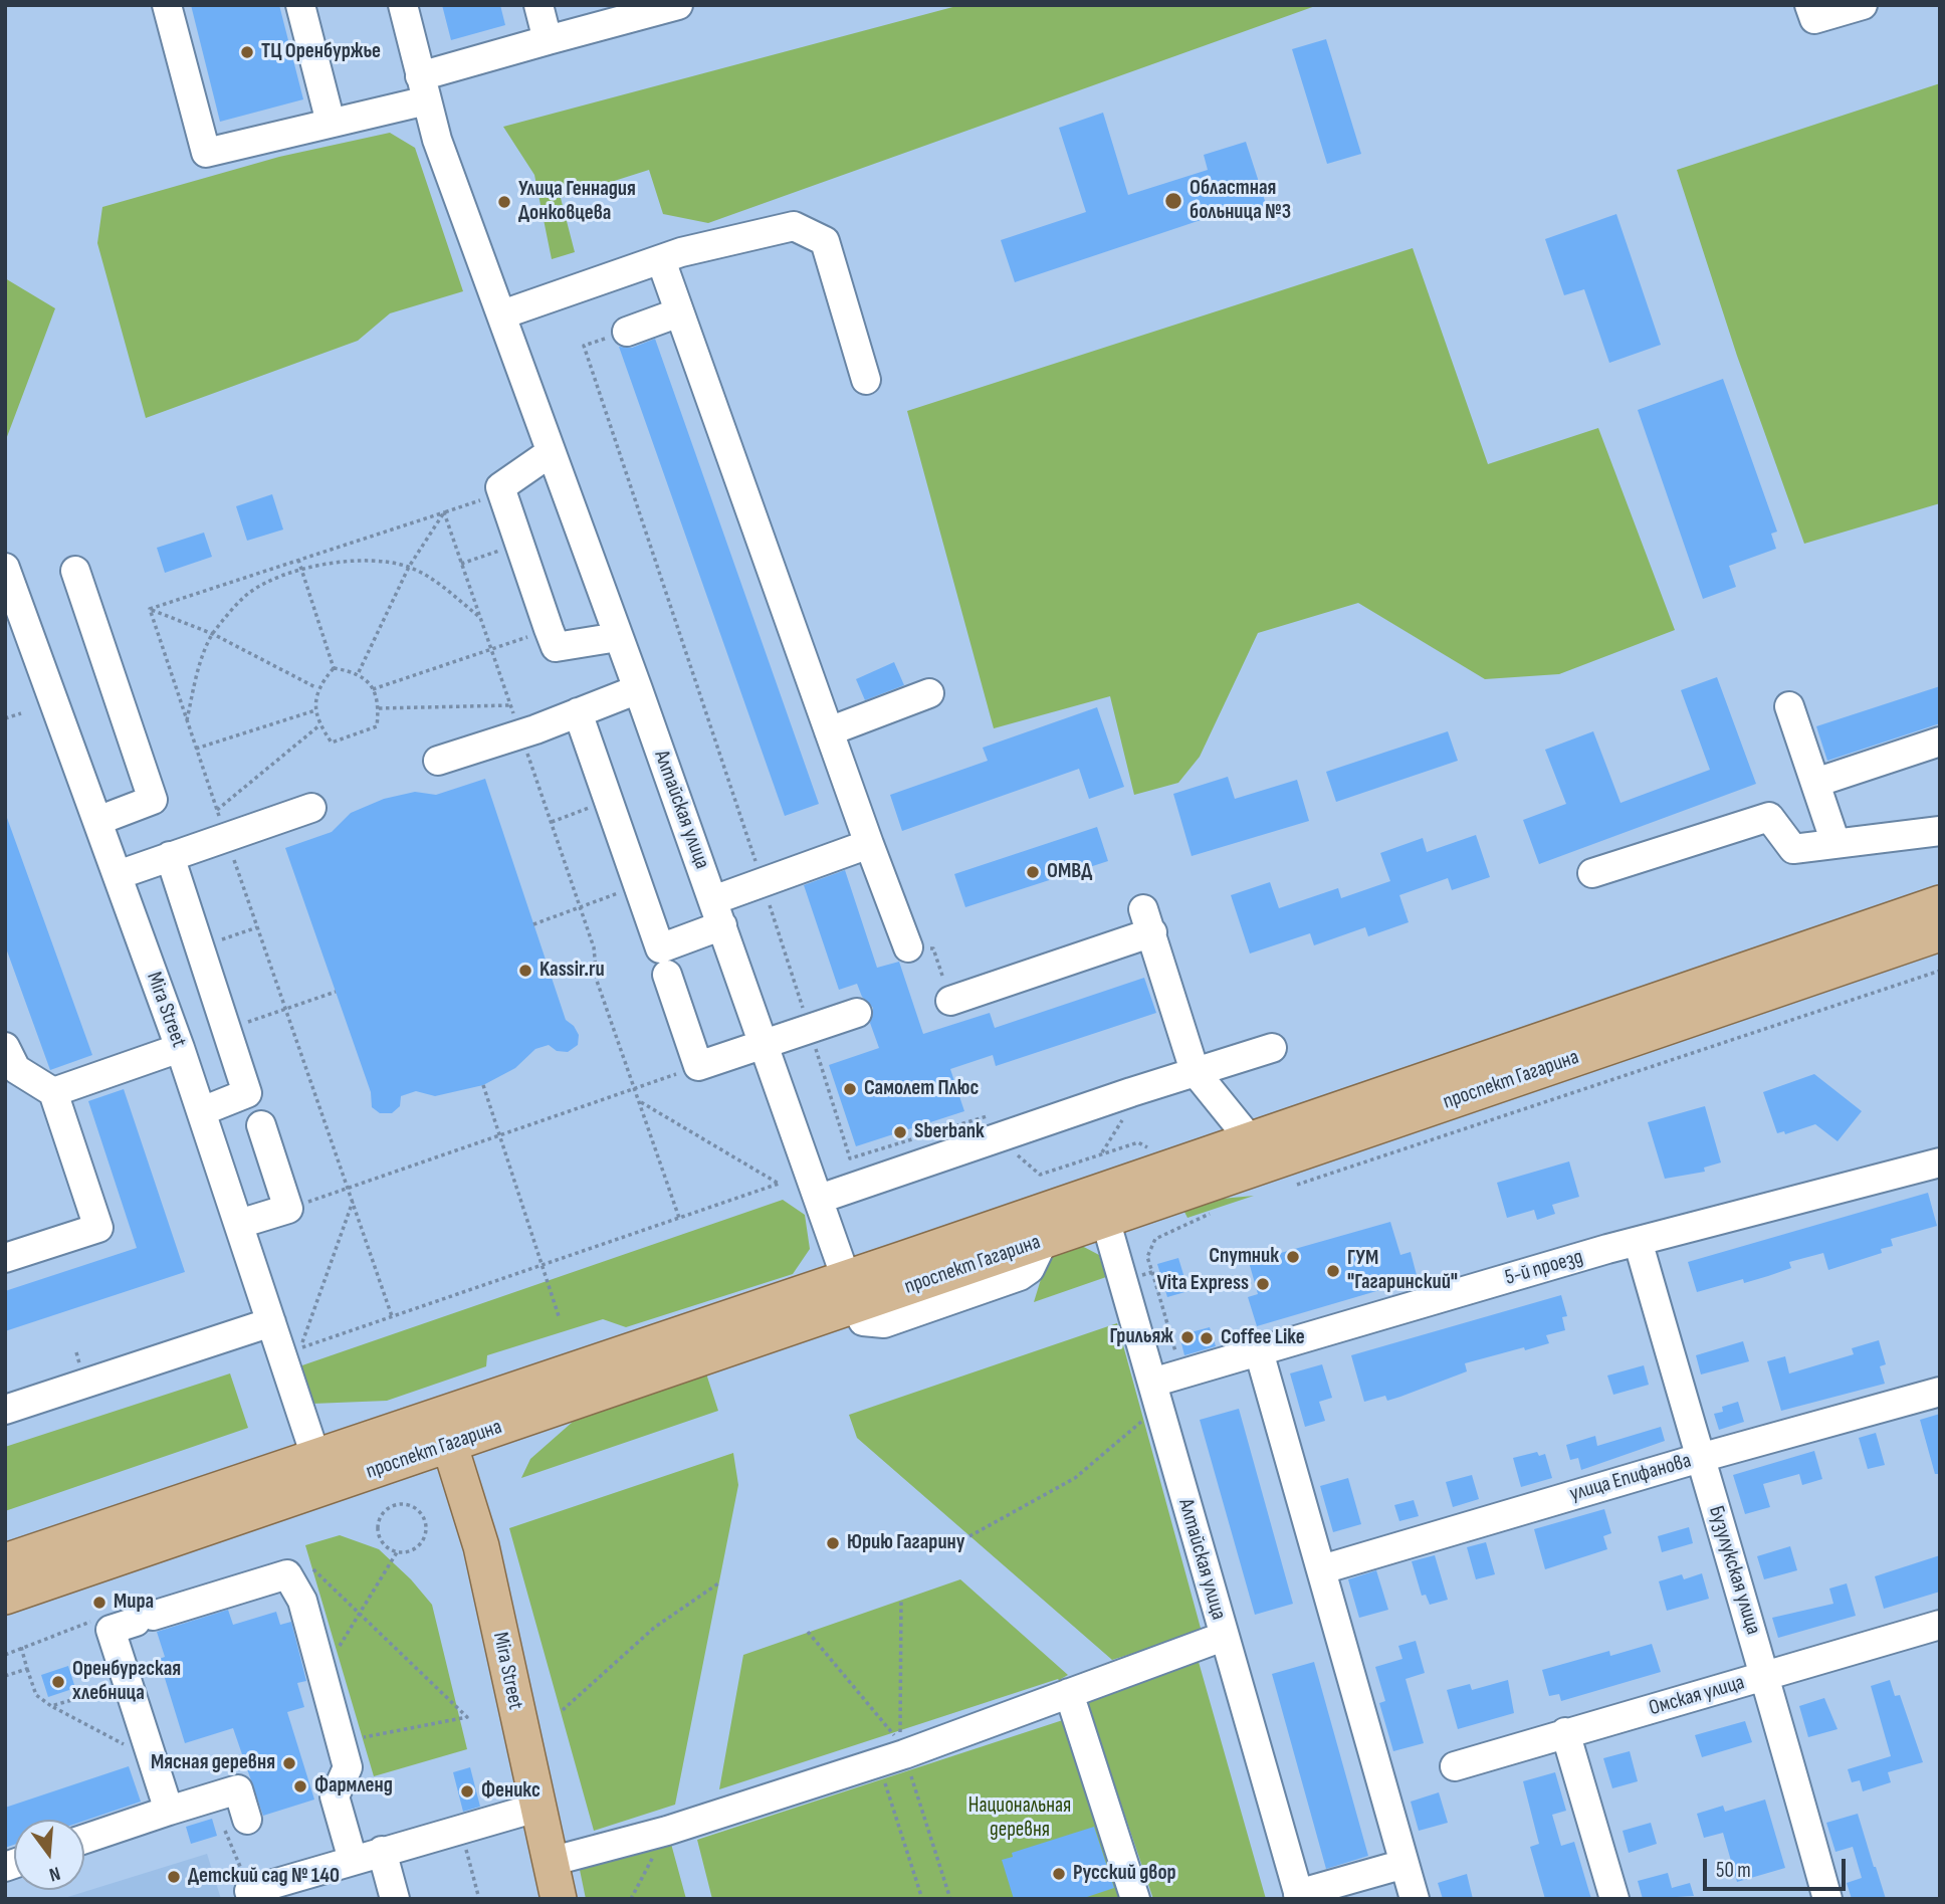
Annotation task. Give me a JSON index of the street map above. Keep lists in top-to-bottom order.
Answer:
{
  "streets": {
    "main road": ["Mira Street", "проспект Гагарина"],
    "street": [
      "Алтайская улица",
      "5-й проезд",
      "улица Епифанова",
      "Бузулукская улица",
      "Омская улица"
    ]
  },
  "crossings": [
    ["Алтайская улица", "проспект Гагарина"],
    ["Алтайская улица", "5-й проезд"],
    ["Mira Street", "проспект Гагарина"],
    ["5-й проезд", "Бузулукская улица"],
    ["улица Епифанова", "Бузулукская улица"],
    ["Бузулукская улица", "Омская улица"]
  ],
  "parks": ["Национальная деревня"],
  "places": [
    "ТЦ Оренбуржье",
    "Областная больница №3",
    "Улица Геннадия Донковцева",
    "ОМВД",
    "Kassir.ru",
    "Самолет Плюс",
    "Sberbank",
    "Спутник",
    "ГУМ \"Гагаринский\"",
    "Vita Express",
    "Грильяж",
    "Coffee Like",
    "Юрию Гагарину",
    "Мира",
    "Оренбургская хлебница",
    "Мясная деревня",
    "Фармленд",
    "Феникс",
    "Русский двор",
    "Детский сад № 140"
  ],
  "scale_bar": "50 m",
  "north": "bottom"
}
